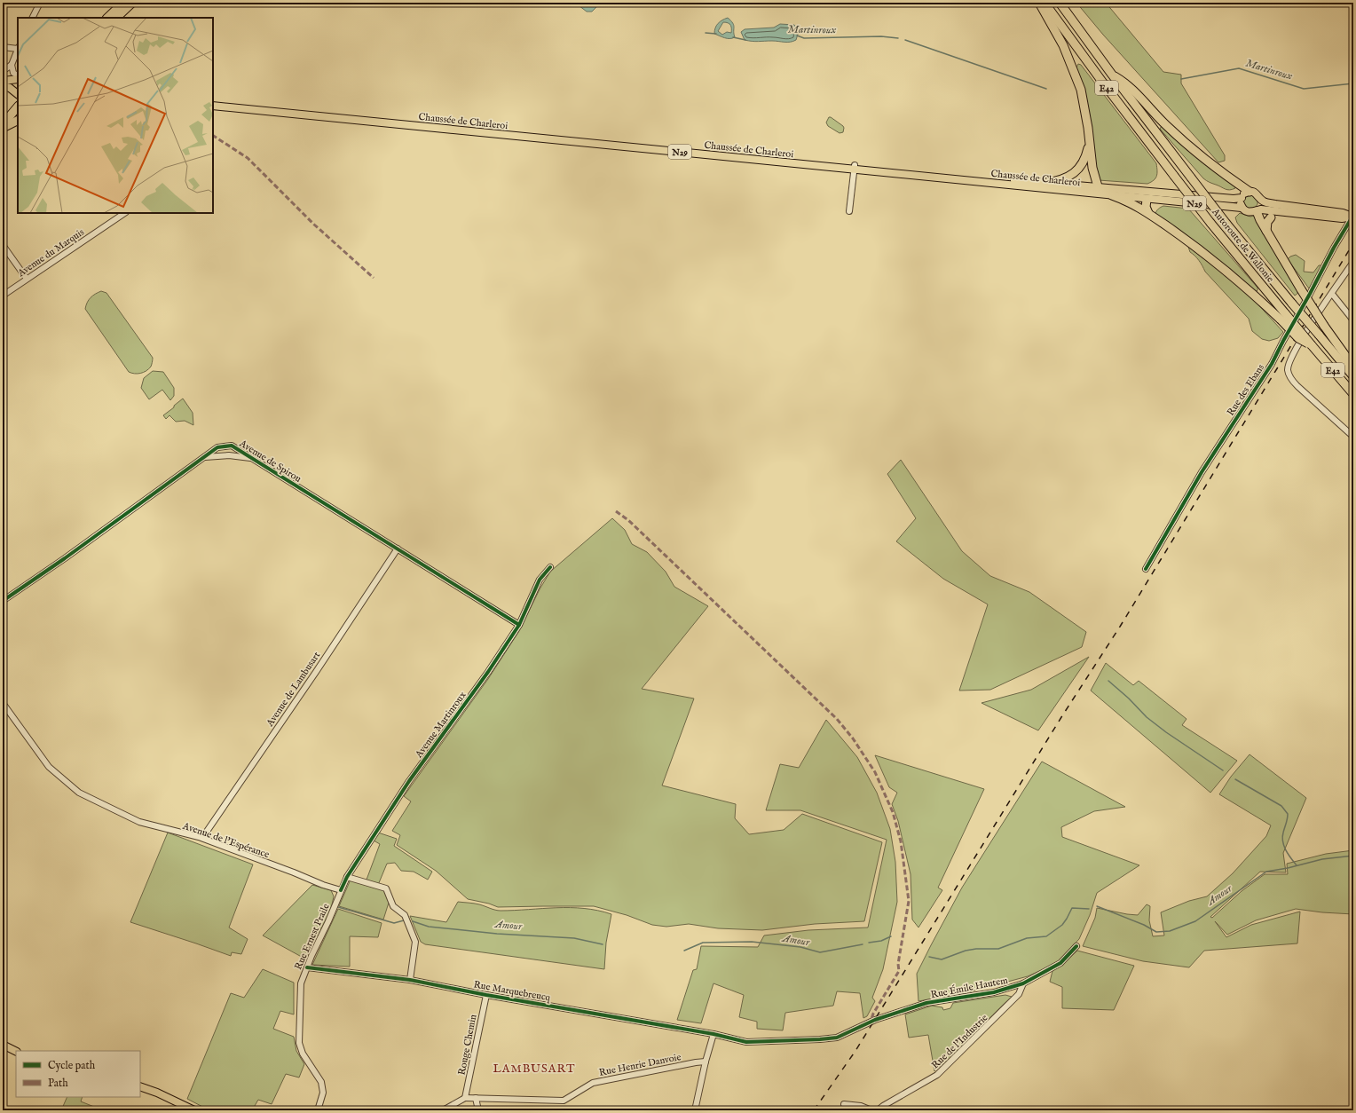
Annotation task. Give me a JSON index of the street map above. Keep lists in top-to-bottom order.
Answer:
{
  "streets": {
    "highway": ["E42", "Autoroute de Wallonie"],
    "main road": ["Chaussée de Charleroi", "N29"],
    "street": [
      "Avenue du Marquis",
      "Rue des Ebans",
      "Avenue de Spirou",
      "Avenue de Lambusart",
      "Avenue Martinroux",
      "Avenue de l'Espérance",
      "Rue Ernest Praile",
      "Rue Émile Hautem",
      "Rue Marquebreucq",
      "Rue de l'Industrie",
      "Rouge Chemin",
      "Rue Henrie Danvoie"
    ]
  },
  "crossings": [
    ["E42", "Autoroute de Wallonie"],
    ["Chaussée de Charleroi", "N29"],
    ["N29", "Rue des Ebans"],
    ["Avenue de Spirou", "Avenue de Lambusart"],
    ["Avenue de Spirou", "Avenue Martinroux"],
    ["Avenue de Lambusart", "Avenue de l'Espérance"],
    ["Avenue Martinroux", "Avenue de l'Espérance"],
    ["Avenue Martinroux", "Rue Ernest Praile"],
    ["Avenue de l'Espérance", "Rue Ernest Praile"],
    ["Rue Ernest Praile", "Rue Marquebreucq"],
    ["Rue Émile Hautem", "Rue Marquebreucq"],
    ["Rue Émile Hautem", "Rue de l'Industrie"],
    ["Rue Marquebreucq", "Rouge Chemin"],
    ["Rouge Chemin", "Rue Henrie Danvoie"]
  ],
  "districts": ["LAMBUSART"],
  "water": ["Martinroux", "Amour"],
  "legend": ["Cycle path", "Path"]
}
